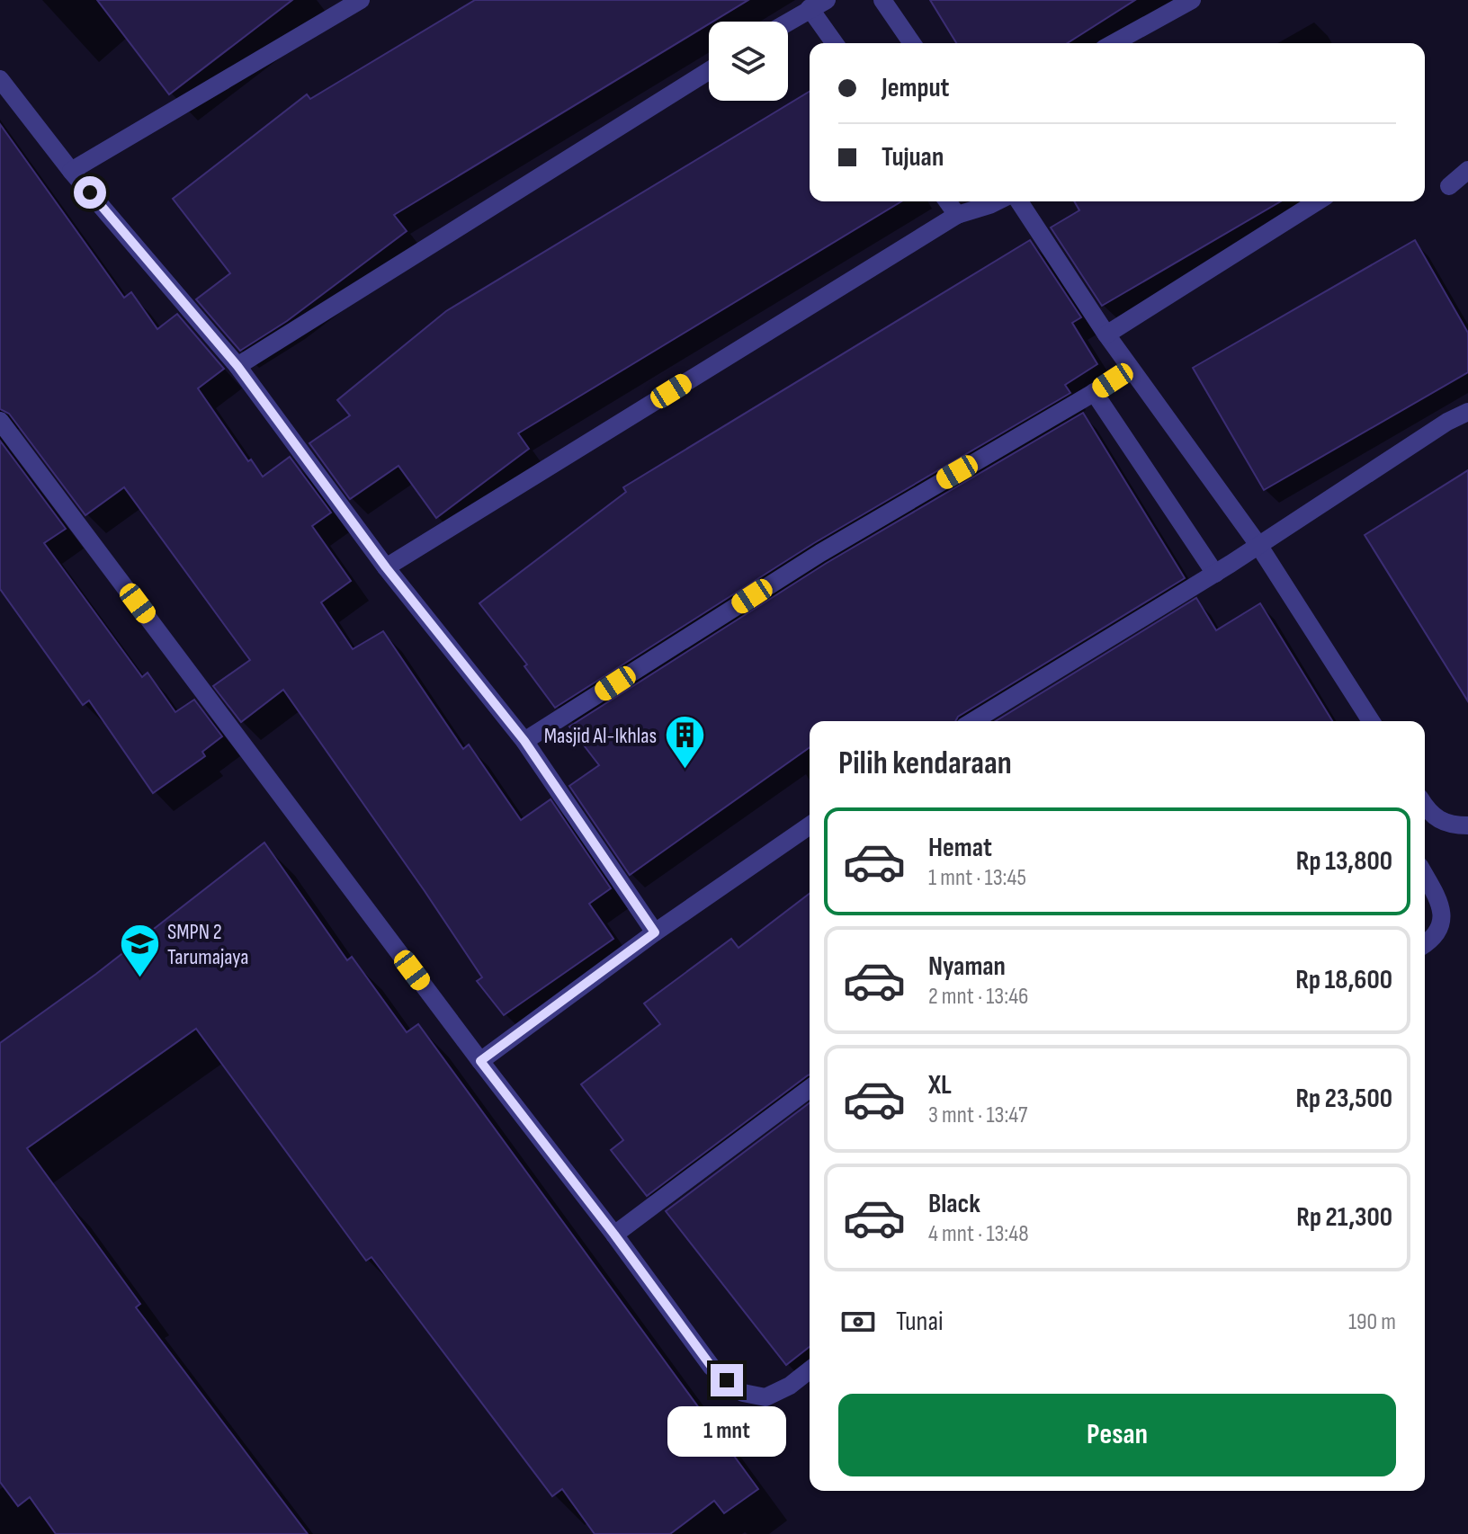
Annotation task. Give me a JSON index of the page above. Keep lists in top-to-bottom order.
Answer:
{
  "places": {
    "building": ["Masjid Al-Ikhlas"],
    "school or university": ["SMPN 2 Tarumajaya"]
  },
  "page": {
    "banner": ["Jemput", "Tujuan"],
    "heading": "Pilih kendaraan",
    "list": [
      {
        "name": "Hemat",
        "note": "1 mnt · 13:45",
        "value": "Rp 13,800"
      },
      {
        "name": "Nyaman",
        "note": "2 mnt · 13:46",
        "value": "Rp 18,600"
      },
      {
        "name": "XL",
        "note": "3 mnt · 13:47",
        "value": "Rp 23,500"
      },
      {
        "name": "Black",
        "note": "4 mnt · 13:48",
        "value": "Rp 21,300"
      }
    ],
    "pay": ["Tunai", "190 m"],
    "buttons": "Pesan",
    "bubble": "1 mnt"
  }
}
